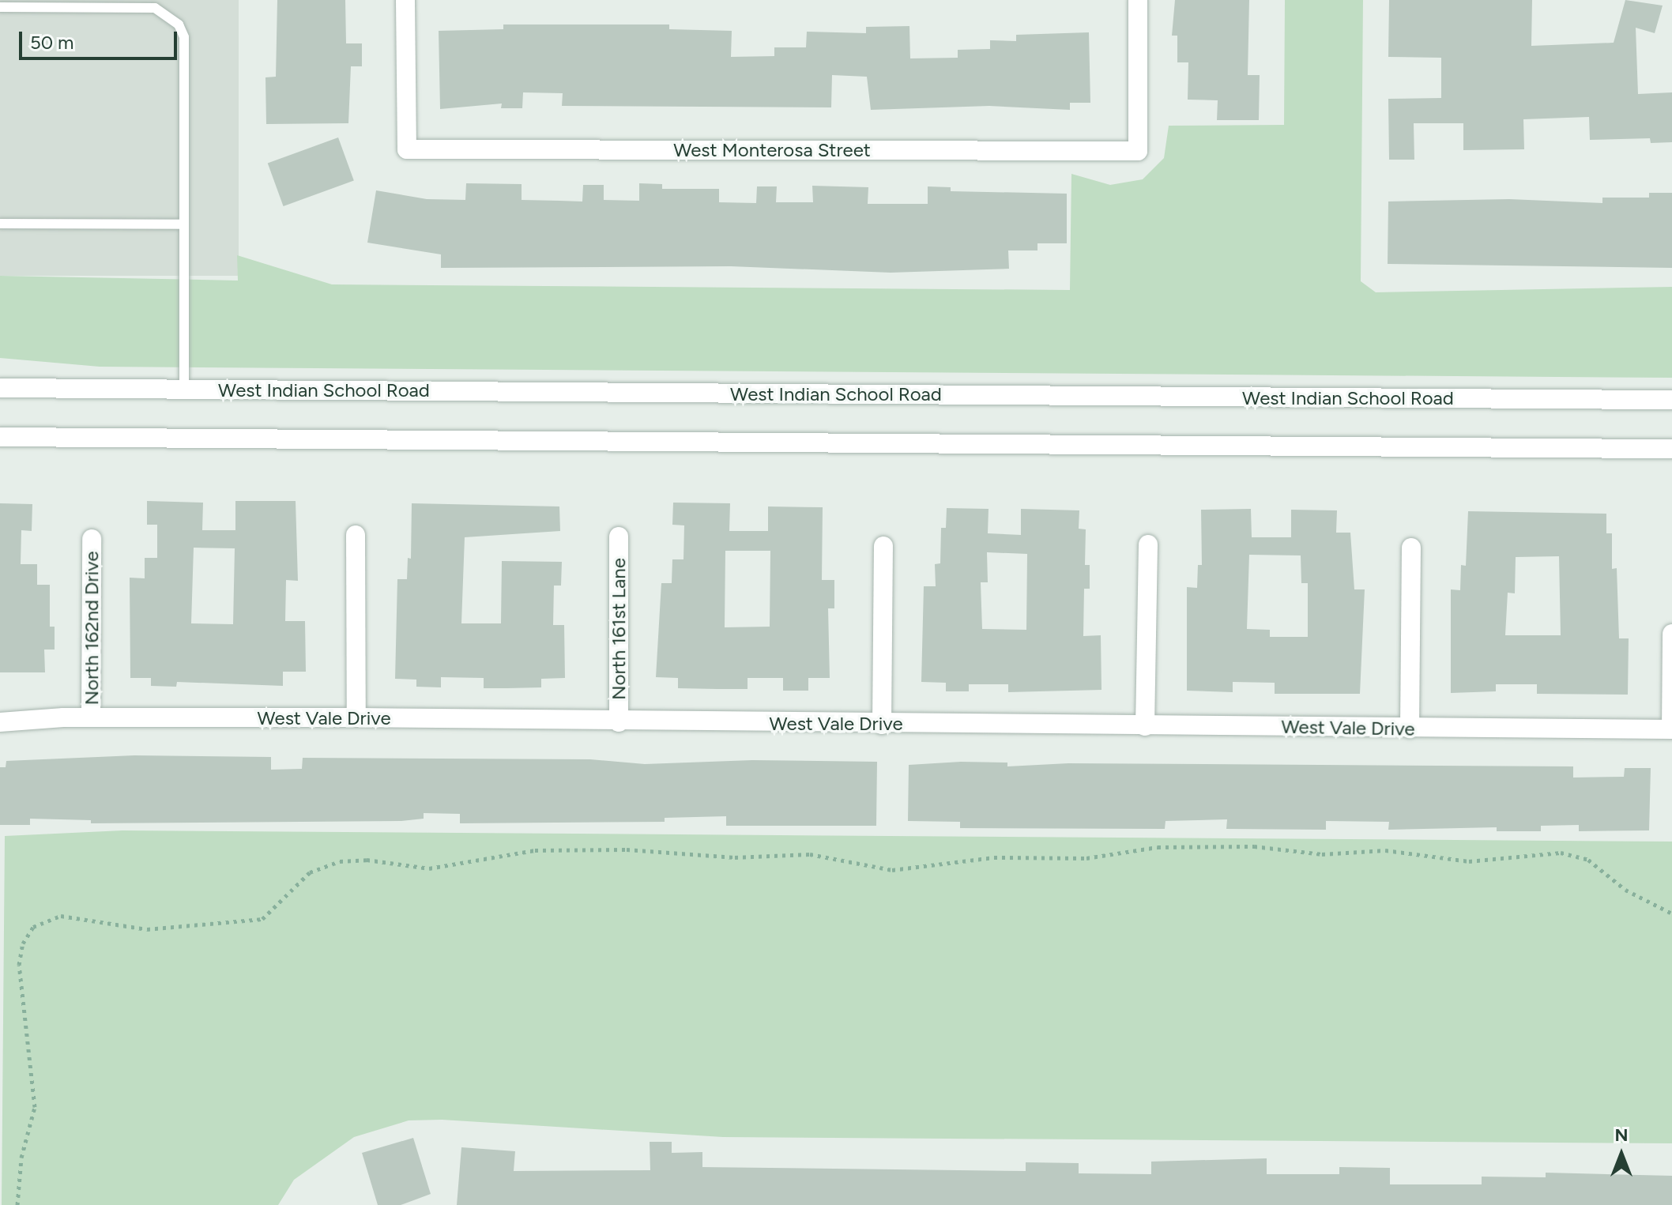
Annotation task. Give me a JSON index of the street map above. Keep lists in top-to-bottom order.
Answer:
{
  "streets": {
    "street": [
      "West Monterosa Street",
      "West Indian School Road",
      "North 162nd Drive",
      "North 161st Lane",
      "West Vale Drive"
    ]
  },
  "crossings": [
    ["North 162nd Drive", "West Vale Drive"],
    ["North 161st Lane", "West Vale Drive"]
  ],
  "scale_bar": "50 m",
  "north": "top"
}
